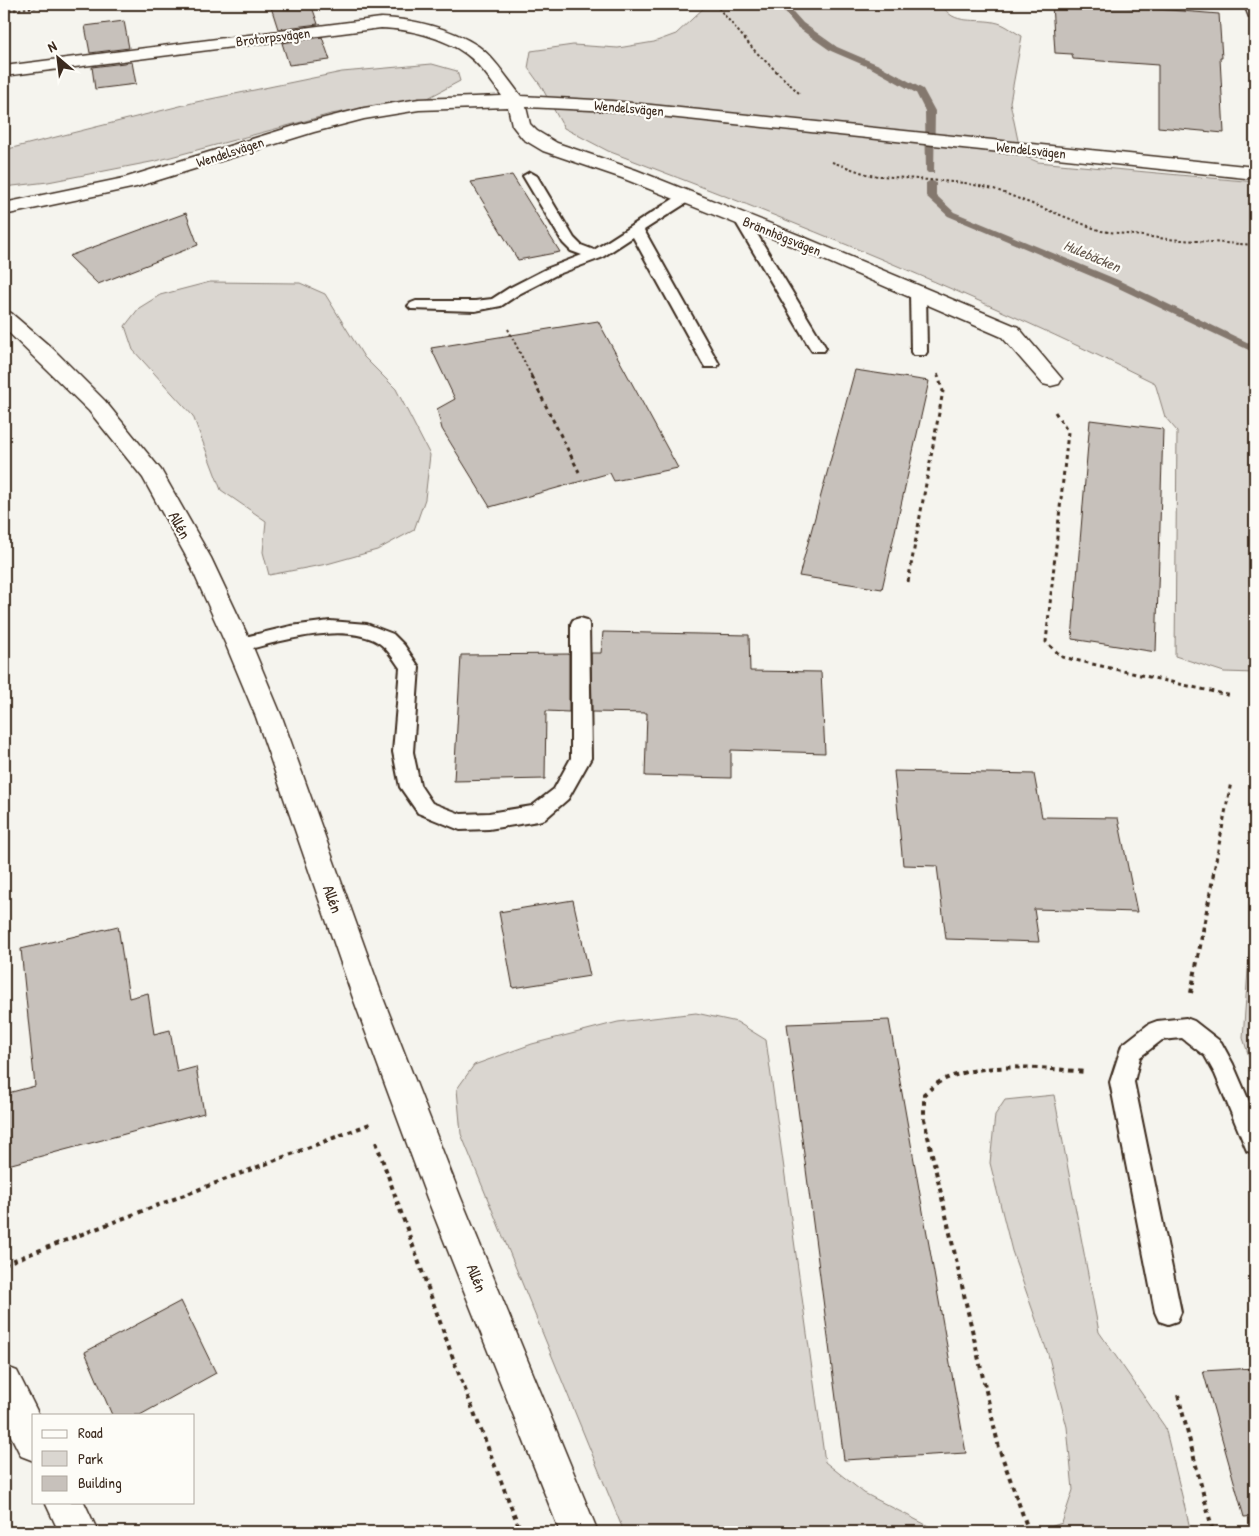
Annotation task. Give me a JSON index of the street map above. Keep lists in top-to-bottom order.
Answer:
{
  "streets": {
    "street": [
      "Brotorpsvägen",
      "Wendelsvägen",
      "Brännhögsvägen",
      "Allén"
    ]
  },
  "crossings": [
    ["Brotorpsvägen", "Wendelsvägen"],
    ["Brotorpsvägen", "Brännhögsvägen"],
    ["Wendelsvägen", "Brännhögsvägen"]
  ],
  "water": ["Hulebäcken"],
  "legend": ["Road", "Park", "Building"],
  "north": "top left"
}
